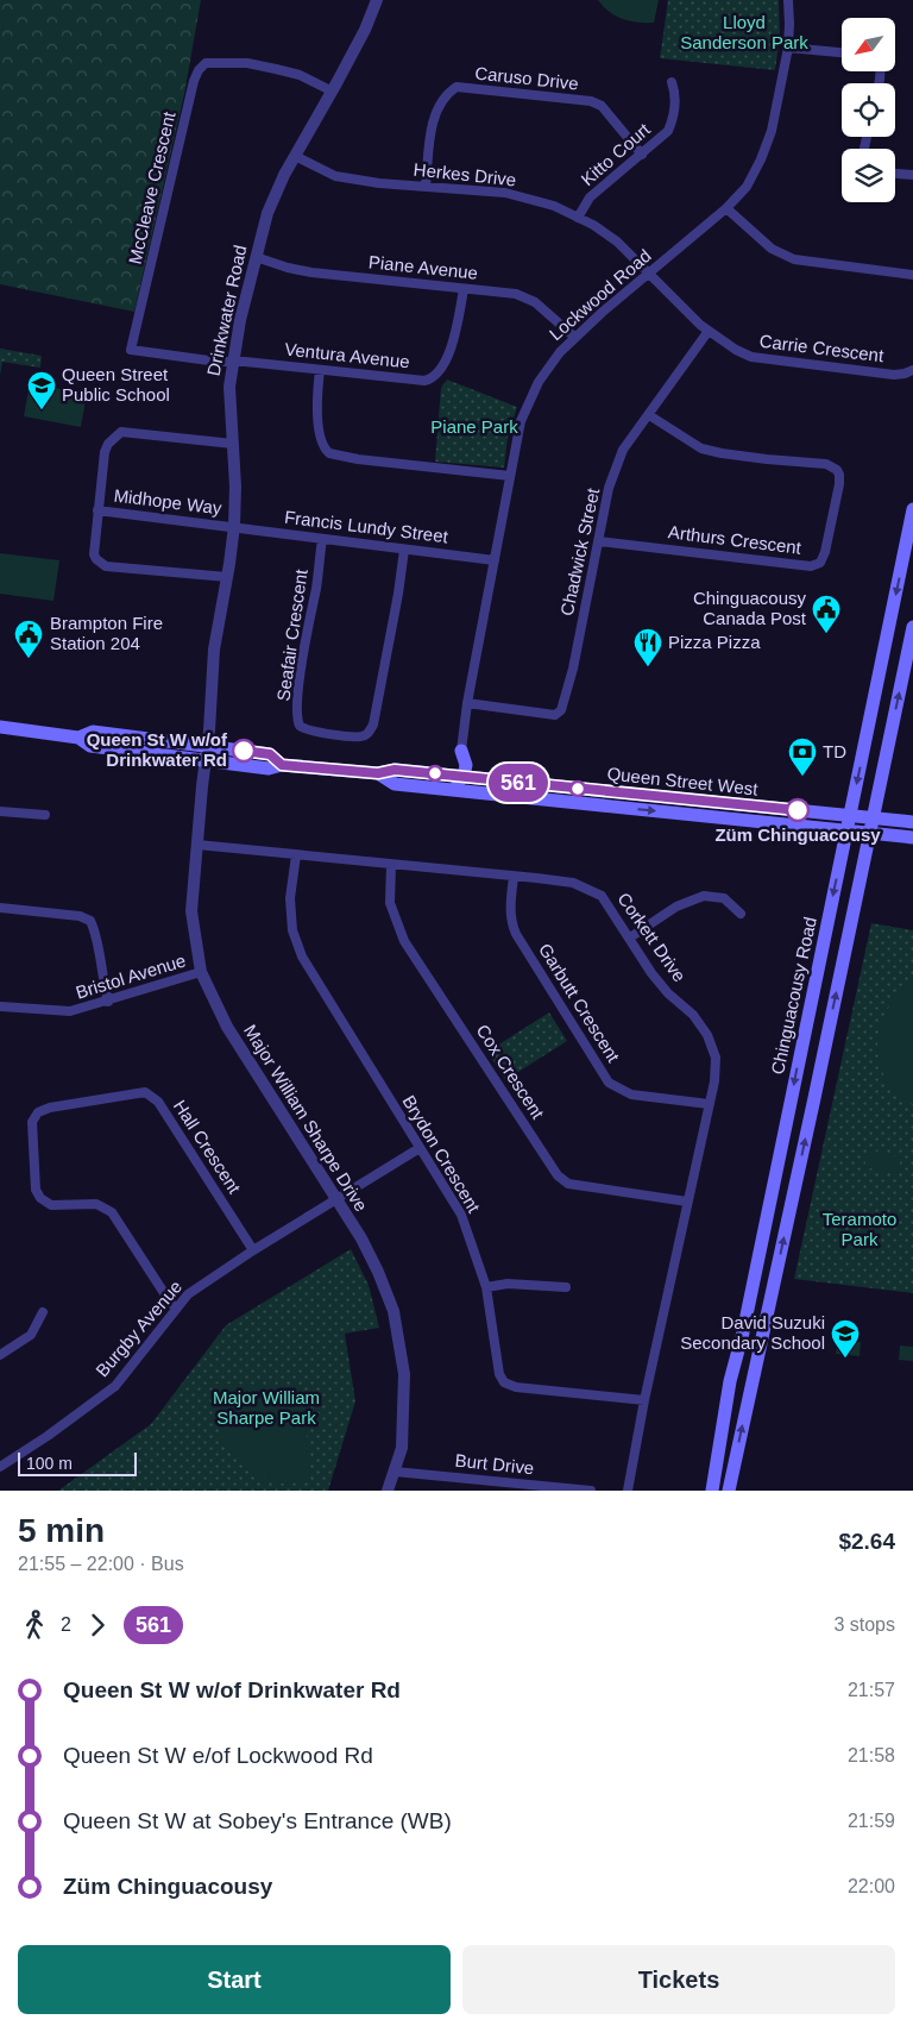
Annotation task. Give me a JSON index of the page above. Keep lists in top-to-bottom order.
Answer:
{
  "streets": {
    "main road": ["Queen Street West", "Chinguacousy Road"],
    "street": [
      "Caruso Drive",
      "Kitto Court",
      "Herkes Drive",
      "McCleave Crescent",
      "Piane Avenue",
      "Lockwood Road",
      "Drinkwater Road",
      "Carrie Crescent",
      "Ventura Avenue",
      "Midhope Way",
      "Francis Lundy Street",
      "Arthurs Crescent",
      "Chadwick Street",
      "Seafair Crescent",
      "Corkett Drive",
      "Bristol Avenue",
      "Garbutt Crescent",
      "Cox Crescent",
      "Major William Sharpe Drive",
      "Hall Crescent",
      "Brydon Crescent",
      "Burgby Avenue",
      "Burt Drive"
    ]
  },
  "crossings": [
    ["Caruso Drive", "Kitto Court"],
    ["Caruso Drive", "Herkes Drive"],
    ["Kitto Court", "Herkes Drive"],
    ["Herkes Drive", "Lockwood Road"],
    ["Herkes Drive", "Drinkwater Road"],
    ["Herkes Drive", "Carrie Crescent"],
    ["McCleave Crescent", "Drinkwater Road"],
    ["McCleave Crescent", "Ventura Avenue"],
    ["Piane Avenue", "Lockwood Road"],
    ["Piane Avenue", "Drinkwater Road"],
    ["Piane Avenue", "Ventura Avenue"],
    ["Lockwood Road", "Carrie Crescent"],
    ["Lockwood Road", "Francis Lundy Street"],
    ["Lockwood Road", "Chadwick Street"],
    ["Drinkwater Road", "Ventura Avenue"],
    ["Drinkwater Road", "Midhope Way"],
    ["Drinkwater Road", "Francis Lundy Street"],
    ["Drinkwater Road", "Queen Street West"],
    ["Drinkwater Road", "Major William Sharpe Drive"],
    ["Carrie Crescent", "Chadwick Street"],
    ["Midhope Way", "Francis Lundy Street"],
    ["Francis Lundy Street", "Seafair Crescent"],
    ["Arthurs Crescent", "Chadwick Street"],
    ["Queen Street West", "Chinguacousy Road"],
    ["Queen Street West", "Major William Sharpe Drive"],
    ["Corkett Drive", "Garbutt Crescent"],
    ["Corkett Drive", "Cox Crescent"],
    ["Corkett Drive", "Major William Sharpe Drive"],
    ["Corkett Drive", "Brydon Crescent"],
    ["Bristol Avenue", "Major William Sharpe Drive"],
    ["Major William Sharpe Drive", "Burgby Avenue"],
    ["Major William Sharpe Drive", "Burt Drive"],
    ["Hall Crescent", "Burgby Avenue"],
    ["Brydon Crescent", "Burgby Avenue"]
  ],
  "parks": [
    "Lloyd Sanderson Park",
    "Piane Park",
    "Teramoto Park",
    "Major William Sharpe Park"
  ],
  "places": {
    "school or university": ["Queen Street Public School", "David Suzuki Secondary School"],
    "public building": ["Chinguacousy Canada Post", "Brampton Fire Station 204"],
    "restaurant": ["Pizza Pizza"],
    "other": ["Queen St W w/of Drinkwater Rd", "Züm Chinguacousy"],
    "bank": ["TD"]
  },
  "lines": ["bus line 561"],
  "scale_bar": "100 m",
  "north": "bottom left",
  "page": {
    "on_map": "561",
    "scale": "100 m",
    "heading": ["5 min", "21:55 – 22:00 · Bus", "$2.64"],
    "legs": ["2", "561", "3 stops"],
    "list": [
      {
        "name": "Queen St W w/of Drinkwater Rd",
        "value": "21:57"
      },
      {
        "name": "Queen St W e/of Lockwood Rd",
        "value": "21:58"
      },
      {
        "name": "Queen St W at Sobey's Entrance (WB)",
        "value": "21:59"
      },
      {
        "name": "Züm Chinguacousy",
        "value": "22:00"
      }
    ],
    "buttons": ["Start", "Tickets"]
  }
}
